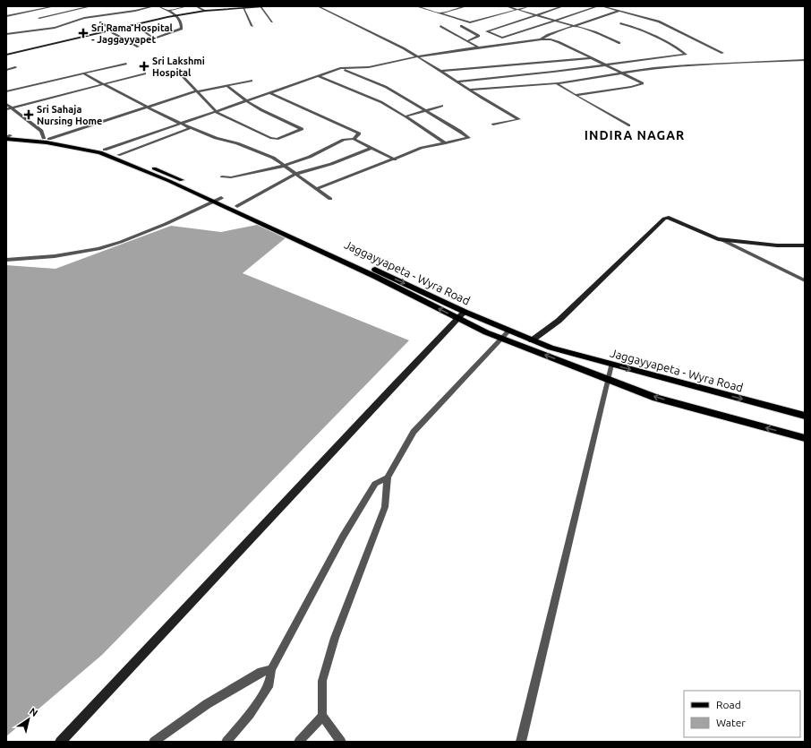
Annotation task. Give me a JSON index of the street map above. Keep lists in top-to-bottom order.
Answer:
{
  "streets": {
    "main road": ["Jaggayyapeta - Wyra Road"]
  },
  "districts": ["INDIRA NAGAR"],
  "places": {
    "health": ["Sri Rama Hospital - Jaggayyapet", "Sri Lakshmi Hospital", "Sri Sahaja Nursing Home"]
  },
  "legend": ["Road", "Water"],
  "north": "top right"
}
